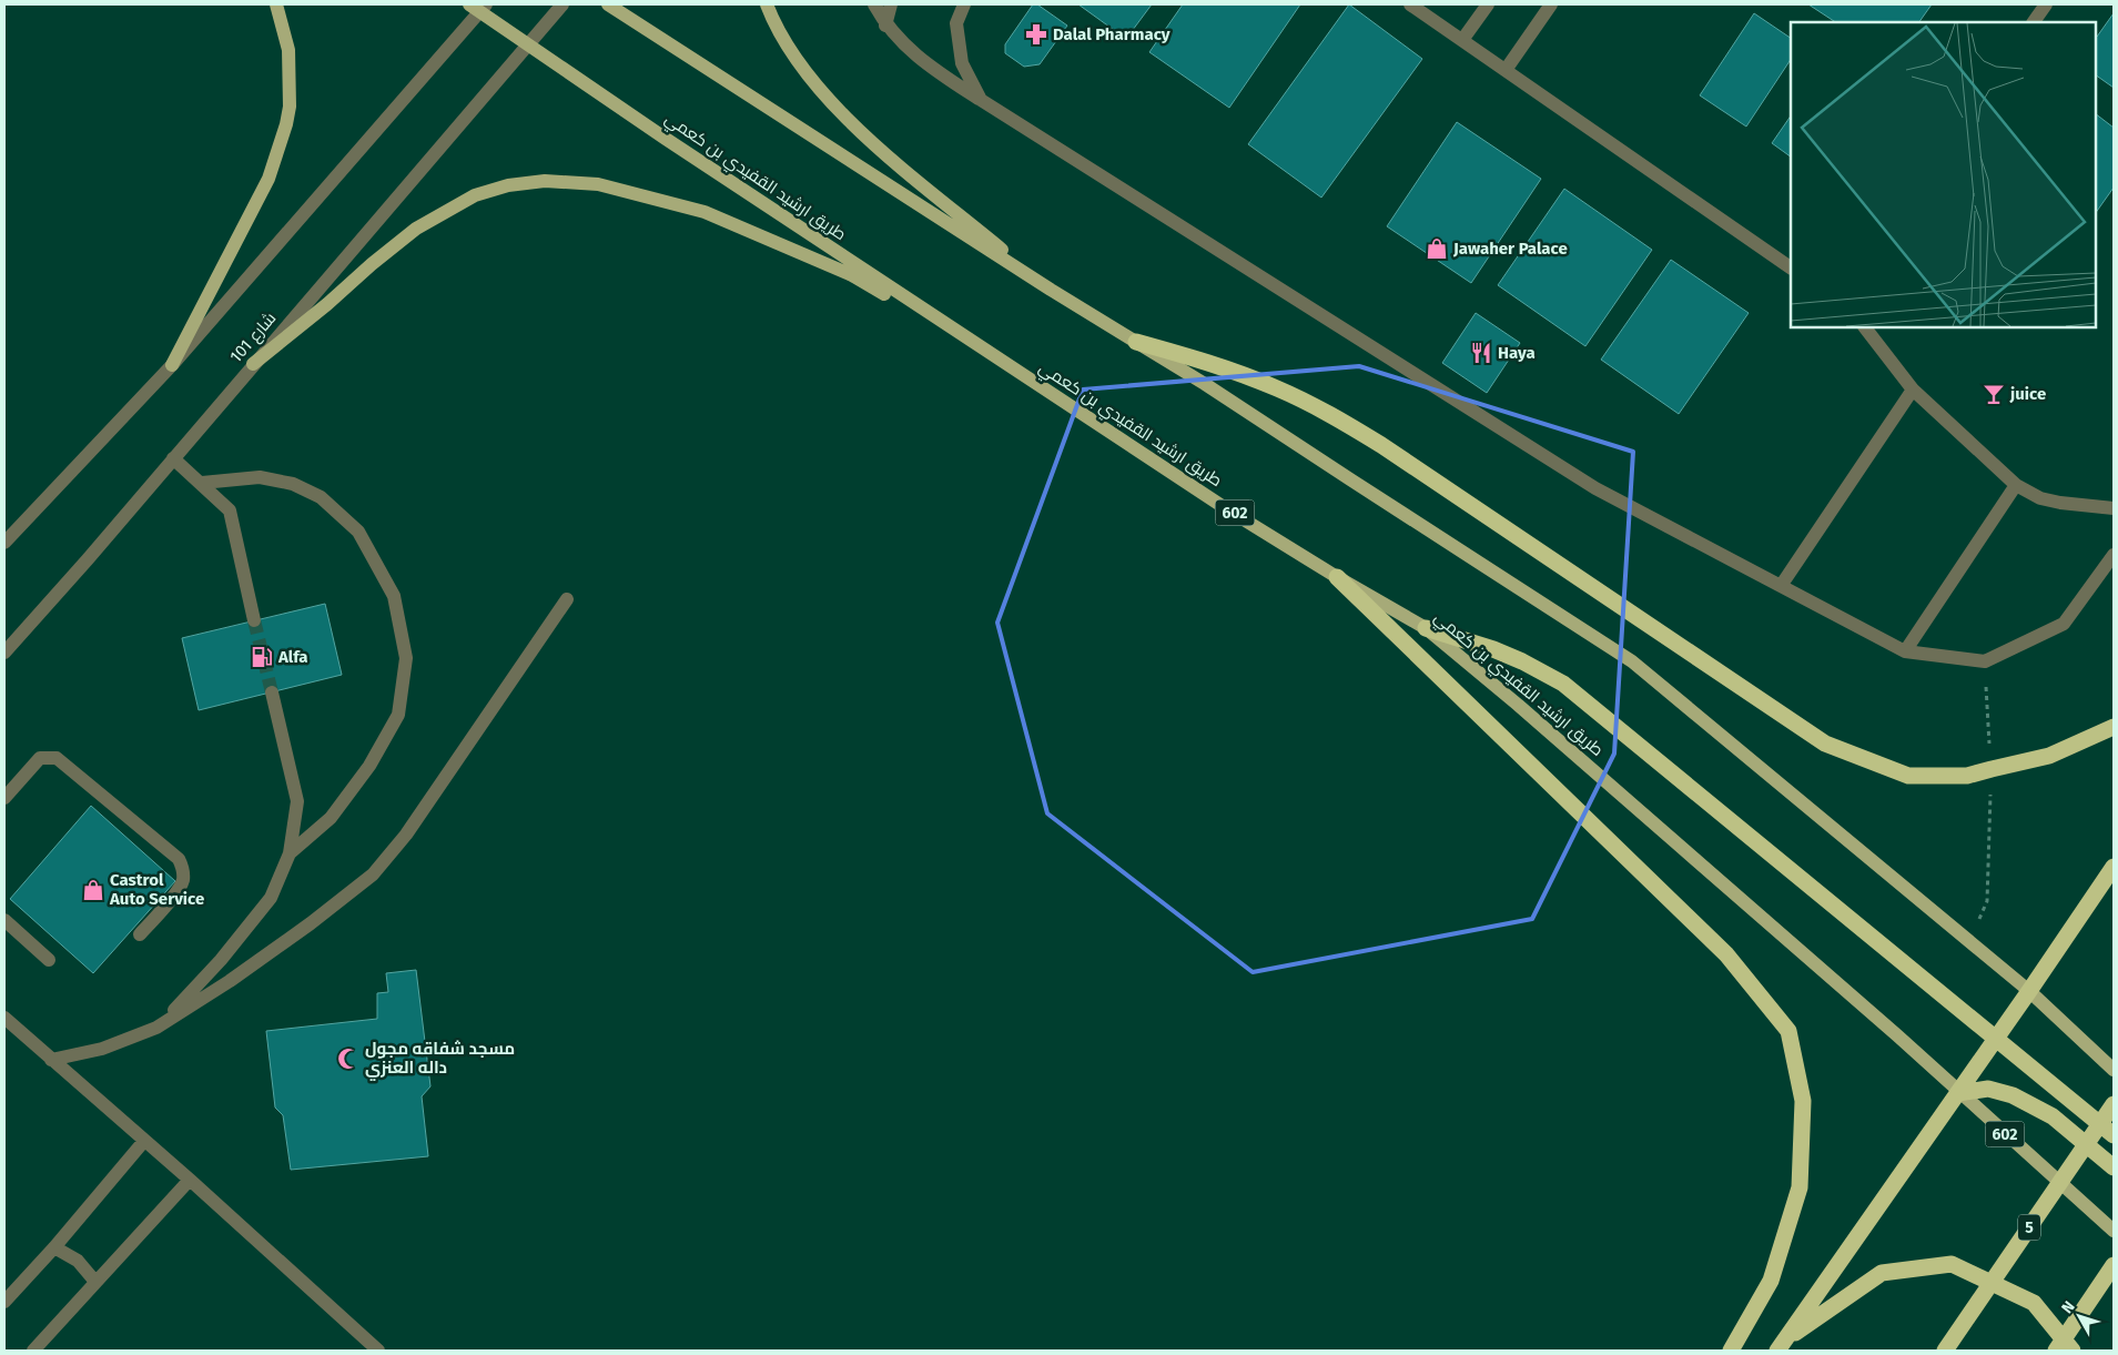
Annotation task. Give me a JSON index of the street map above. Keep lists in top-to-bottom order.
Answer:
{
  "streets": {
    "highway": ["5"],
    "main road": ["طريق ارشيد القفيدي بن كعمي", "602"],
    "street": ["شارع 101"]
  },
  "crossings": [
    ["طريق ارشيد القفيدي بن كعمي", "شارع 101"],
    ["طريق ارشيد القفيدي بن كعمي", "602"]
  ],
  "places": {
    "pharmacy": ["Dalal Pharmacy"],
    "shop": ["Jawaher Palace", "Castrol Auto Service"],
    "restaurant": ["Haya"],
    "bar": ["juice"],
    "fuel station": ["Alfa"],
    "mosque": ["مسجد شفاقه مجول داله العنزي"]
  },
  "north": "top left"
}
